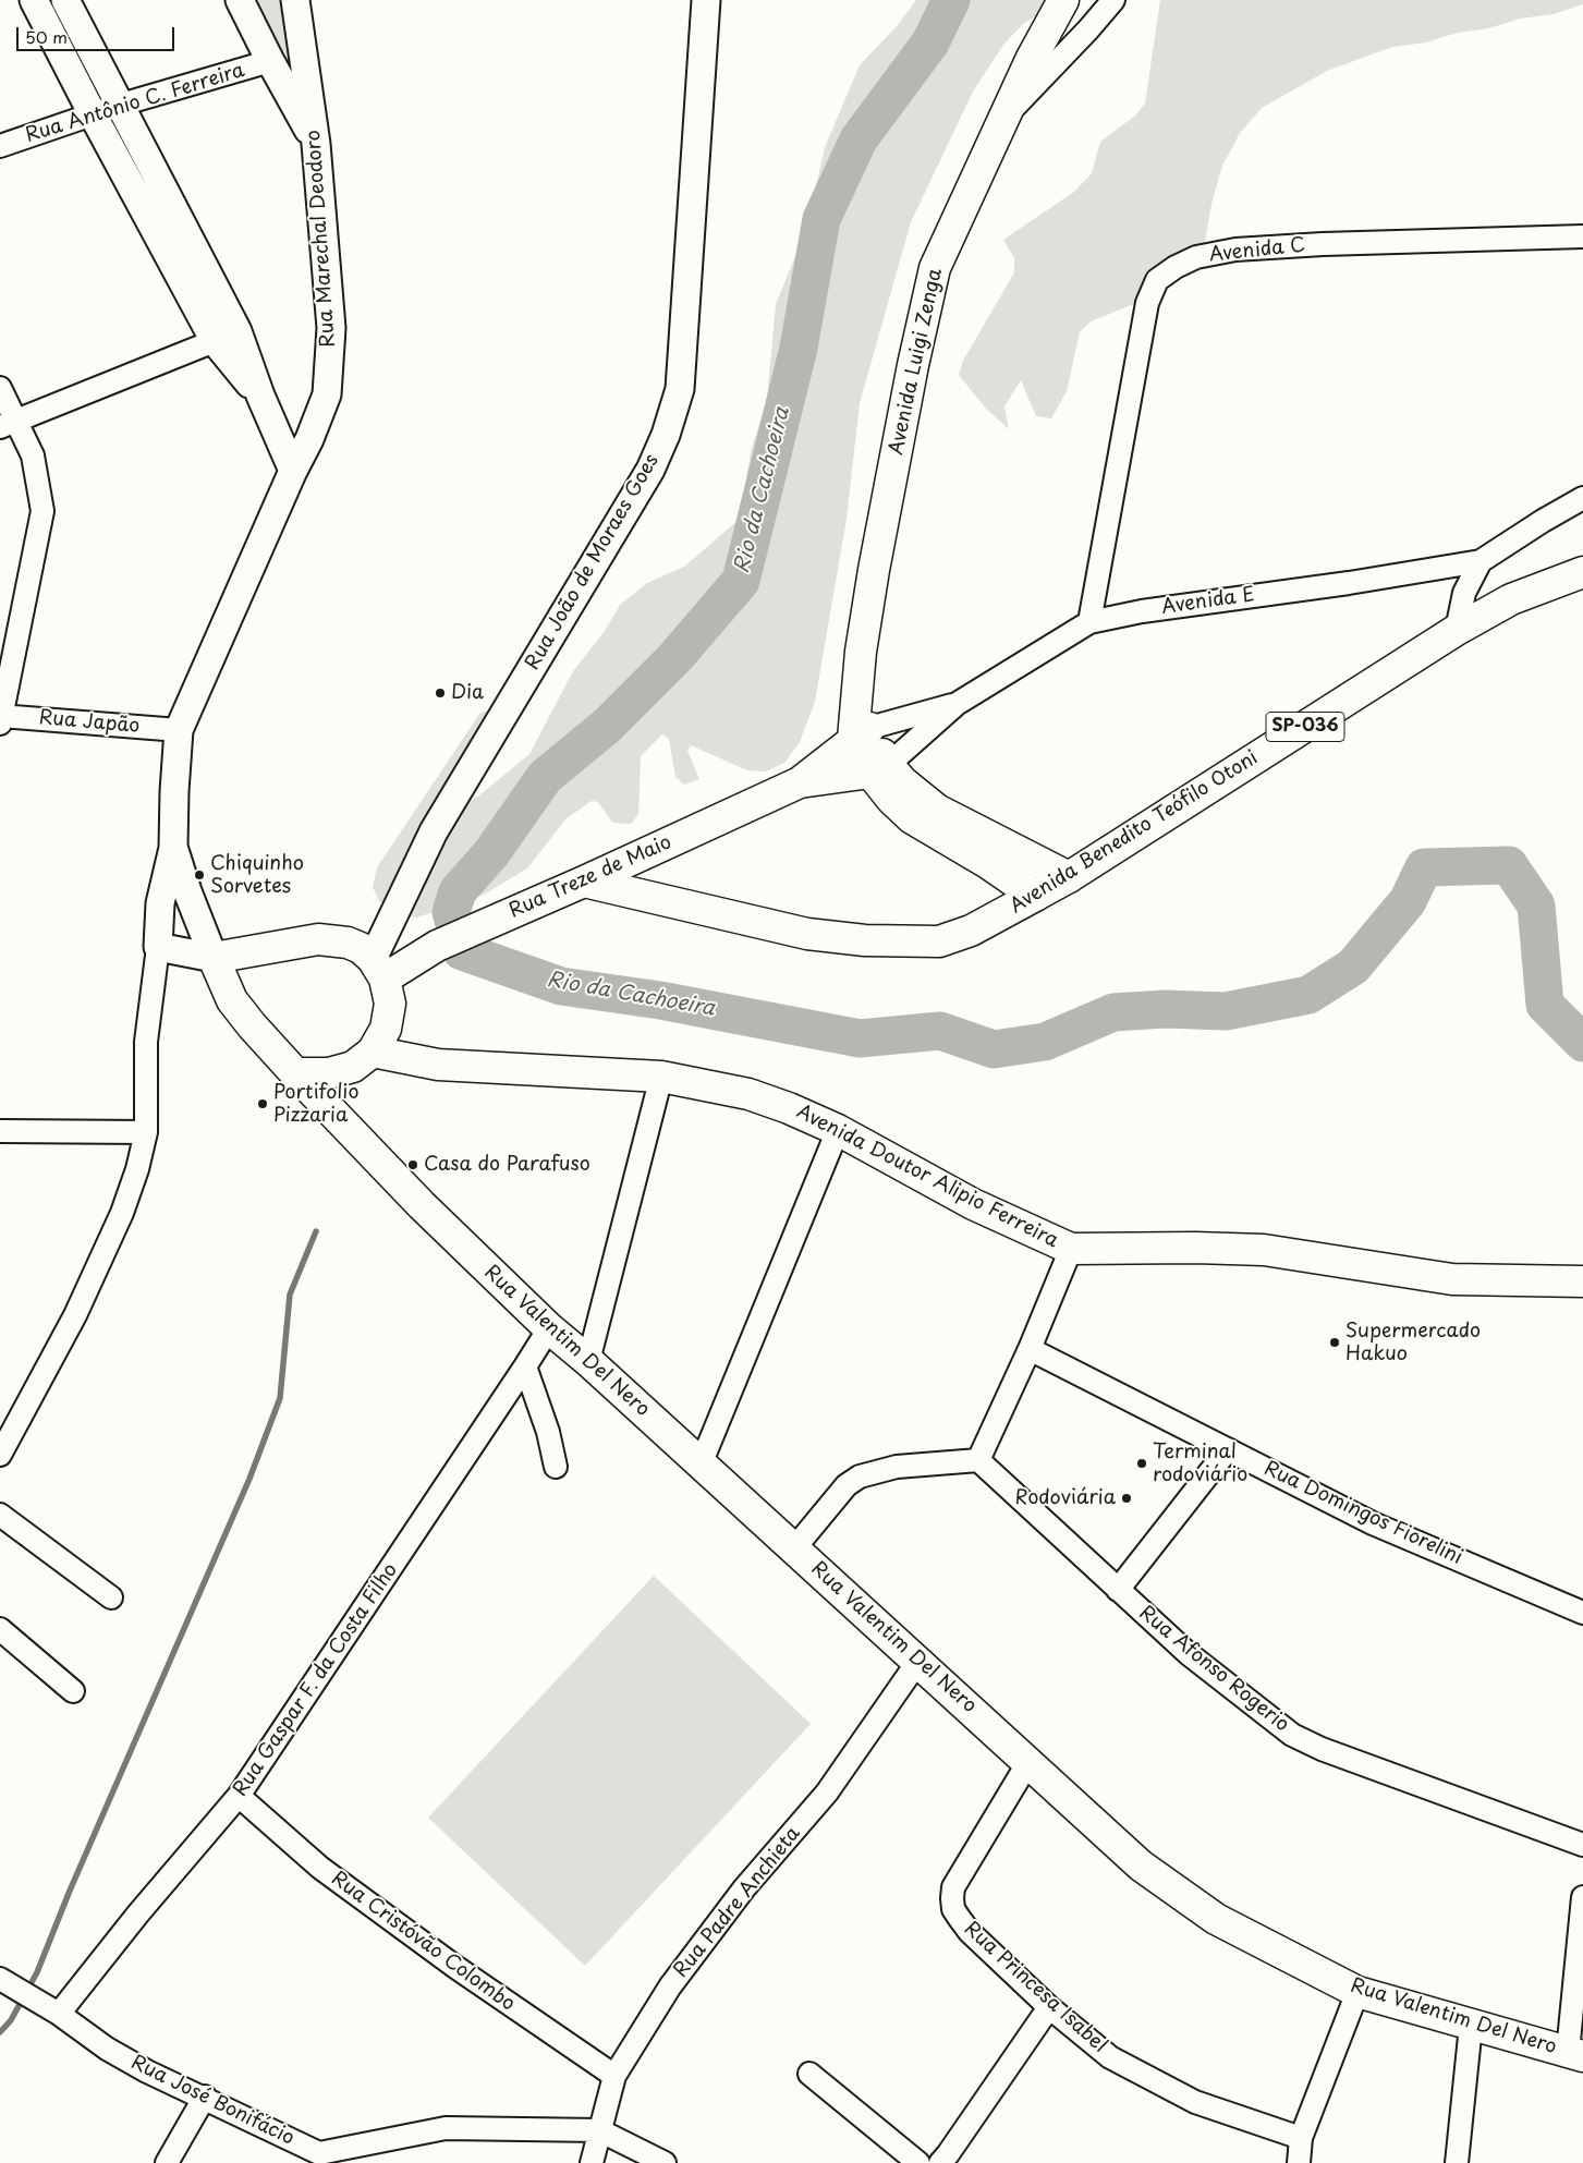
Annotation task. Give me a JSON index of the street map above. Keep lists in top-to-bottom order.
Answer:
{
  "streets": {
    "main road": [
      "Avenida Luigi Zenga",
      "SP-036",
      "Avenida Benedito Teófilo Otoni",
      "Rua Treze de Maio",
      "Avenida Doutor Alipio Ferreira",
      "Rua Valentim Del Nero"
    ],
    "street": [
      "Rua Antônio C. Ferreira",
      "Rua Marechal Deodoro",
      "Avenida C",
      "Rua João de Moraes Goes",
      "Avenida E",
      "Rua Japão",
      "Rua Domingos Fiorelini",
      "Rua Afonso Rogerio",
      "Rua Gaspar F. da Costa Filho",
      "Rua Padre Anchieta",
      "Rua Cristóvão Colombo",
      "Rua Princesa Isabel",
      "Rua José Bonifácio"
    ]
  },
  "crossings": [
    ["Avenida C", "Avenida E"],
    ["Avenida Luigi Zenga", "Avenida E"],
    ["Avenida Luigi Zenga", "Rua Treze de Maio"],
    ["Rua João de Moraes Goes", "Rua Treze de Maio"],
    ["Rua João de Moraes Goes", "Avenida Doutor Alipio Ferreira"],
    ["Rua João de Moraes Goes", "Rua Valentim Del Nero"],
    ["Avenida E", "Rua Treze de Maio"],
    ["Avenida Benedito Teófilo Otoni", "Rua Treze de Maio"],
    ["Rua Treze de Maio", "Avenida Doutor Alipio Ferreira"],
    ["Rua Treze de Maio", "Rua Valentim Del Nero"],
    ["Avenida Doutor Alipio Ferreira", "Rua Valentim Del Nero"],
    ["Rua Valentim Del Nero", "Rua Gaspar F. da Costa Filho"],
    ["Rua Valentim Del Nero", "Rua Padre Anchieta"],
    ["Rua Valentim Del Nero", "Rua Princesa Isabel"],
    ["Rua Gaspar F. da Costa Filho", "Rua Cristóvão Colombo"],
    ["Rua Gaspar F. da Costa Filho", "Rua José Bonifácio"],
    ["Rua Padre Anchieta", "Rua Cristóvão Colombo"],
    ["Rua Padre Anchieta", "Rua José Bonifácio"]
  ],
  "water": ["Rio da Cachoeira"],
  "places": [
    "Dia",
    "Chiquinho Sorvetes",
    "Portifolio Pizzaria",
    "Casa do Parafuso",
    "Supermercado Hakuo",
    "Terminal rodoviário",
    "Rodoviária"
  ],
  "scale_bar": "50 m"
}
